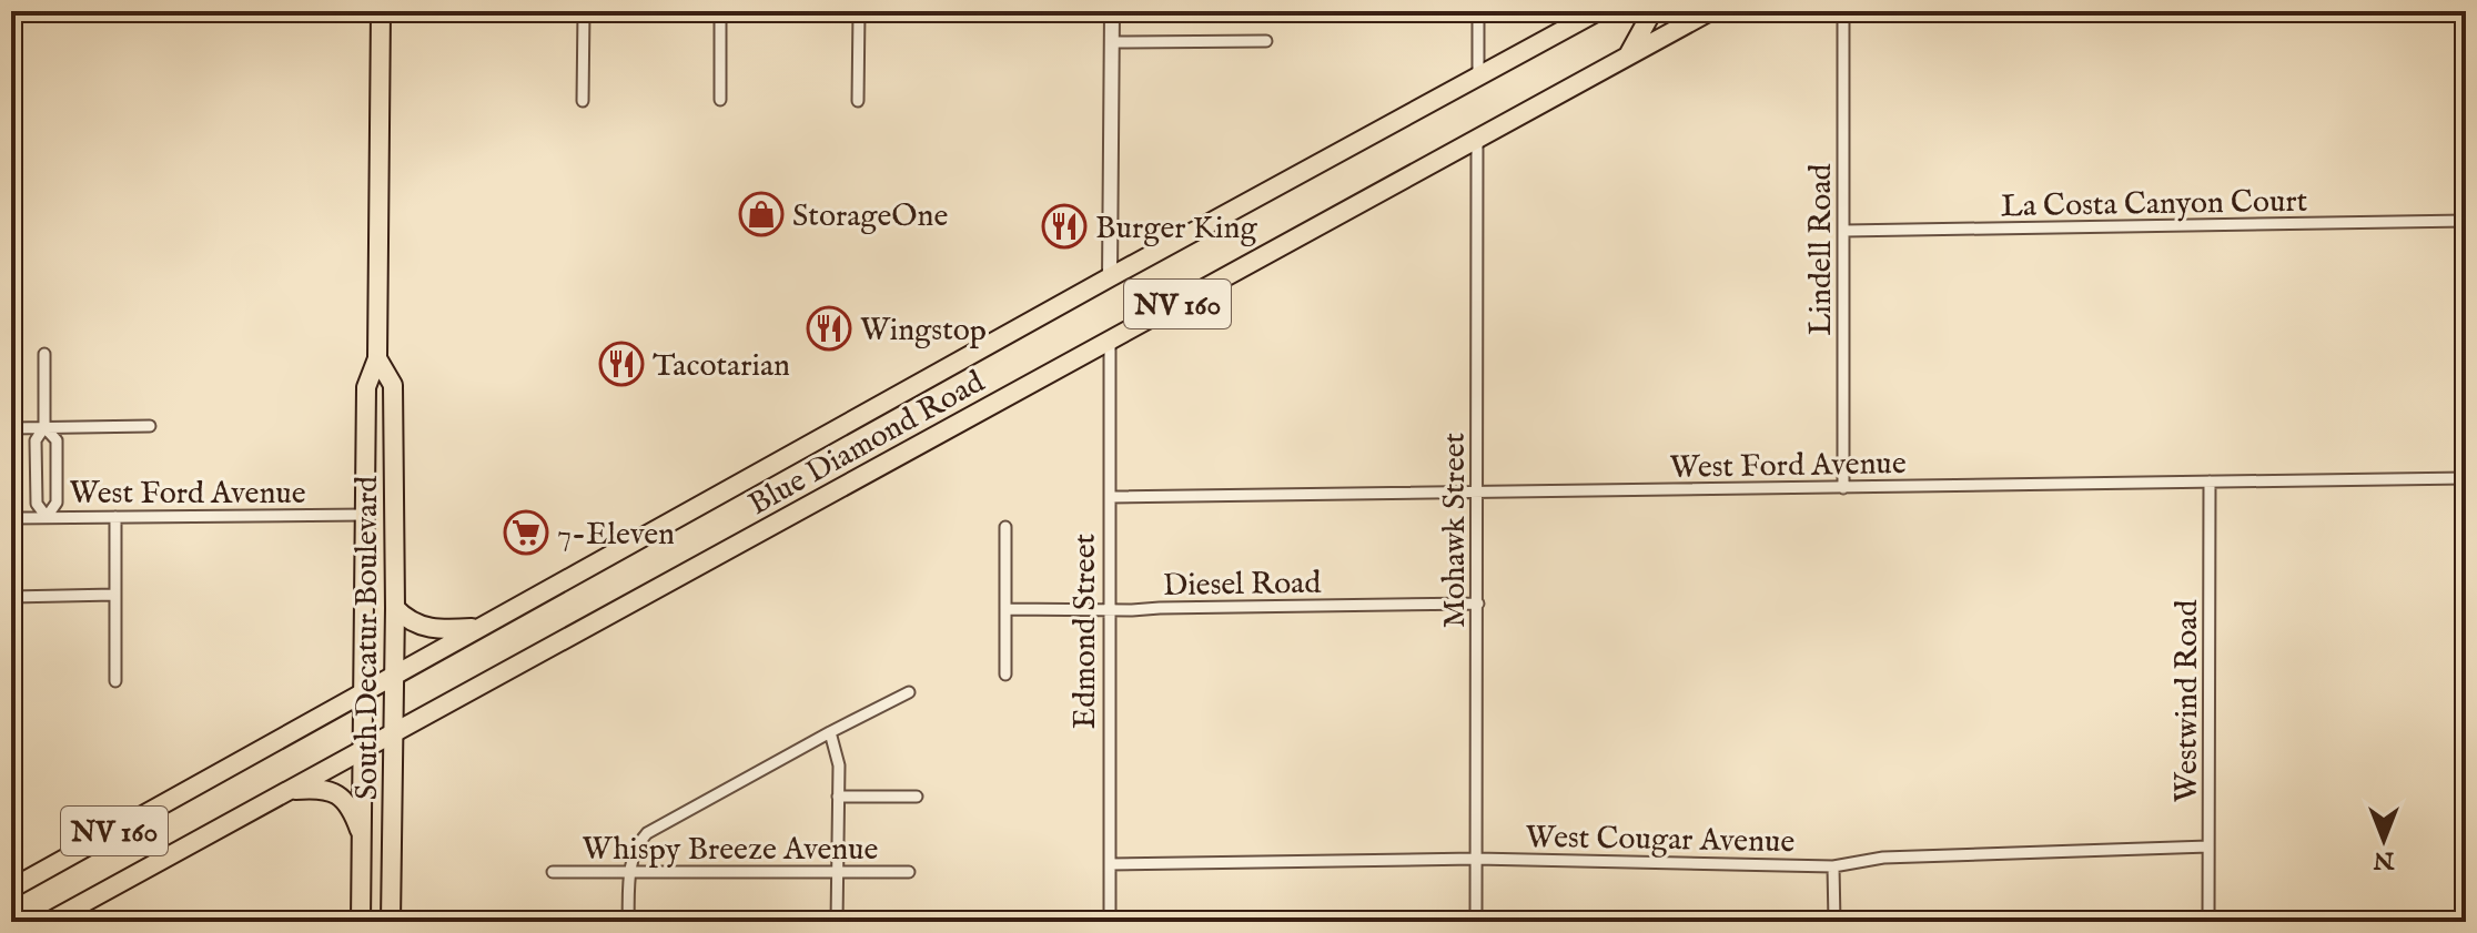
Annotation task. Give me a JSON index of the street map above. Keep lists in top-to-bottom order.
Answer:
{
  "streets": {
    "main road": ["NV 160", "Blue Diamond Road", "South Decatur Boulevard"],
    "street": [
      "La Costa Canyon Court",
      "Lindell Road",
      "West Ford Avenue",
      "Mohawk Street",
      "Diesel Road",
      "Edmond Street",
      "Westwind Road",
      "West Cougar Avenue",
      "Whispy Breeze Avenue"
    ]
  },
  "crossings": [
    ["La Costa Canyon Court", "Lindell Road"],
    ["Lindell Road", "West Ford Avenue"],
    ["Blue Diamond Road", "Mohawk Street"],
    ["Blue Diamond Road", "Edmond Street"],
    ["Blue Diamond Road", "South Decatur Boulevard"],
    ["West Ford Avenue", "Mohawk Street"],
    ["West Ford Avenue", "Edmond Street"],
    ["West Ford Avenue", "South Decatur Boulevard"],
    ["West Ford Avenue", "Westwind Road"],
    ["Mohawk Street", "Diesel Road"],
    ["Mohawk Street", "West Cougar Avenue"],
    ["Diesel Road", "Edmond Street"],
    ["Edmond Street", "West Cougar Avenue"],
    ["Westwind Road", "West Cougar Avenue"]
  ],
  "places": {
    "shop": ["StorageOne"],
    "restaurant": ["Burger King", "Wingstop", "Tacotarian"],
    "supermarket": ["7-Eleven"]
  },
  "north": "bottom"
}
